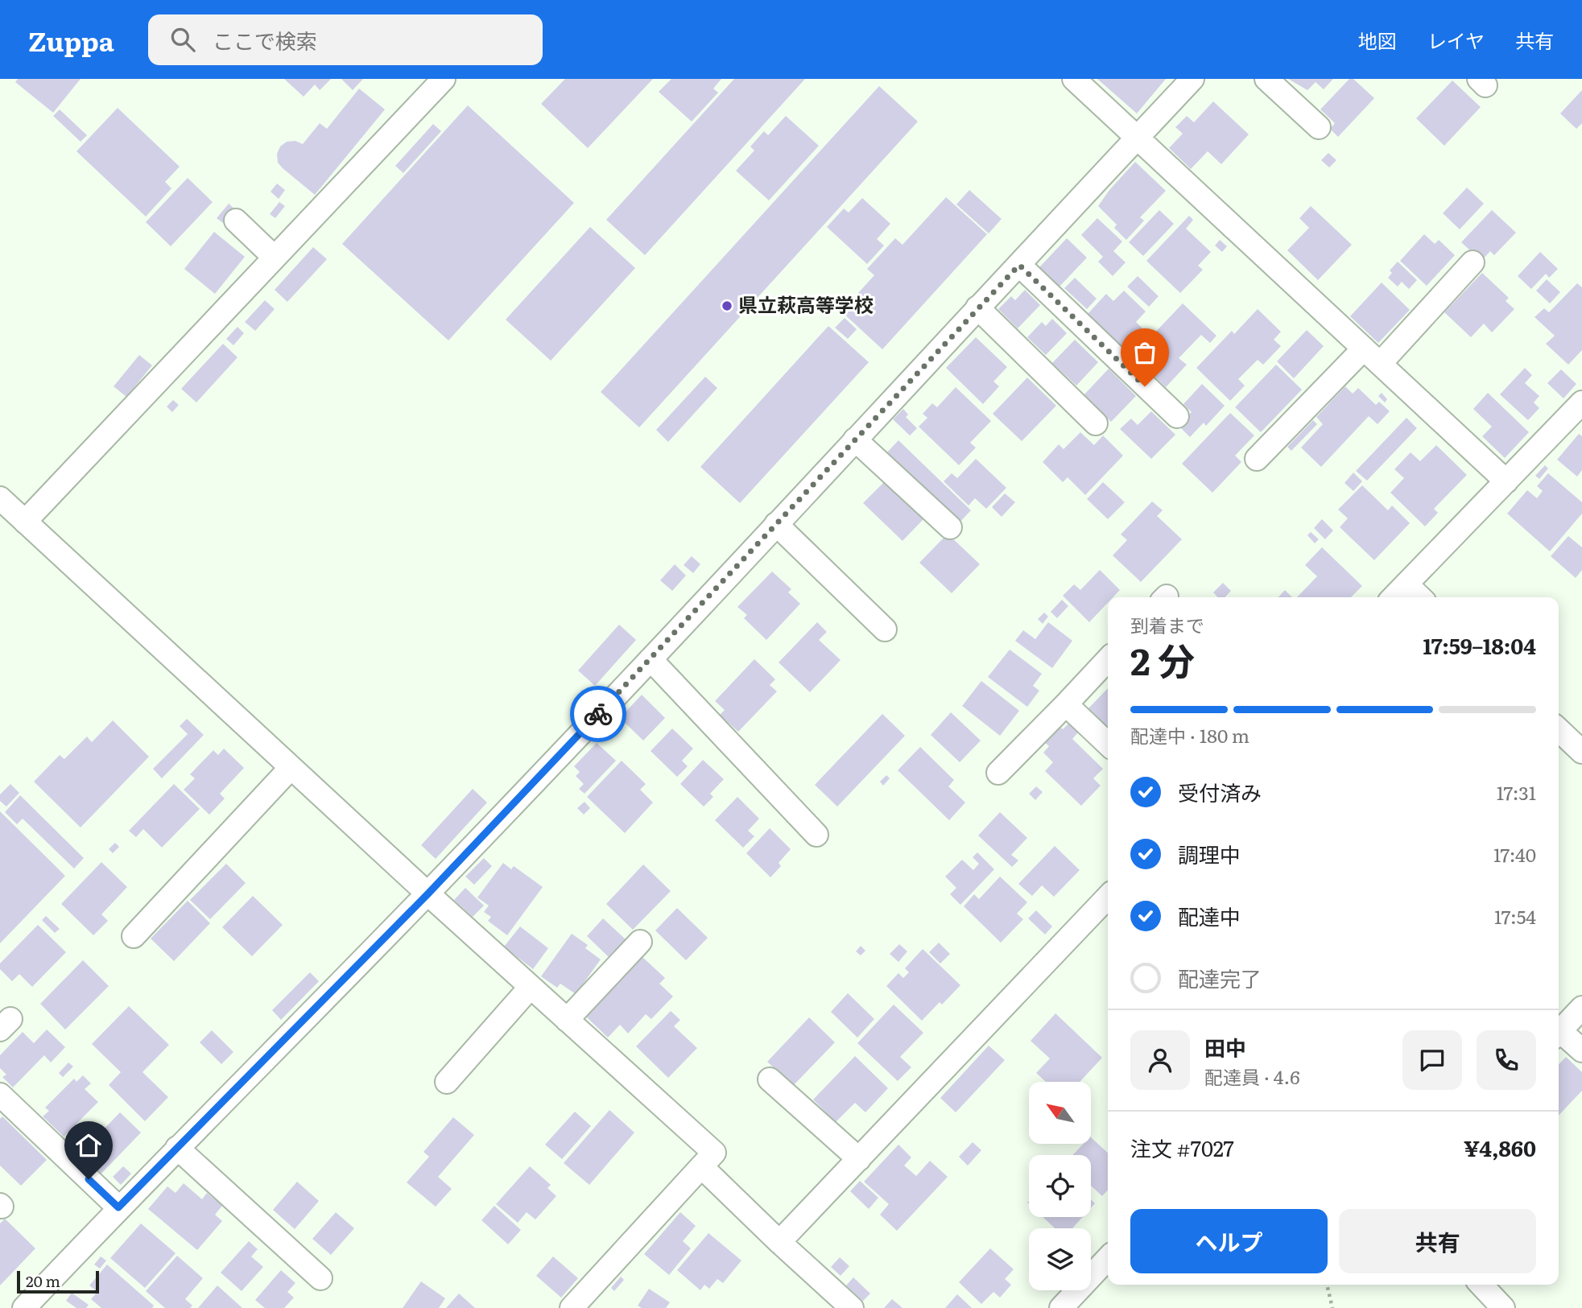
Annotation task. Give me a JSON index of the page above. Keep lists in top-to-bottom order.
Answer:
{
  "places": ["県立萩高等学校"],
  "scale_bar": "20 m",
  "north": "top left",
  "page": {
    "header": "Zuppa",
    "search": "ここで検索",
    "nav": ["地図", "レイヤ", "共有"],
    "heading": ["2 分", "到着まで", "17:59–18:04"],
    "panel": [
      "田中",
      "配達員 · 4.6",
      "注文 #7027",
      "¥4,860"
    ],
    "bar": "配達中 · 180 m",
    "list": [
      ["受付済み", "17:31"],
      ["調理中", "17:40"],
      ["配達中", "17:54"],
      "配達完了"
    ],
    "buttons": ["ヘルプ", "共有"],
    "scale": "20 m"
  }
}
